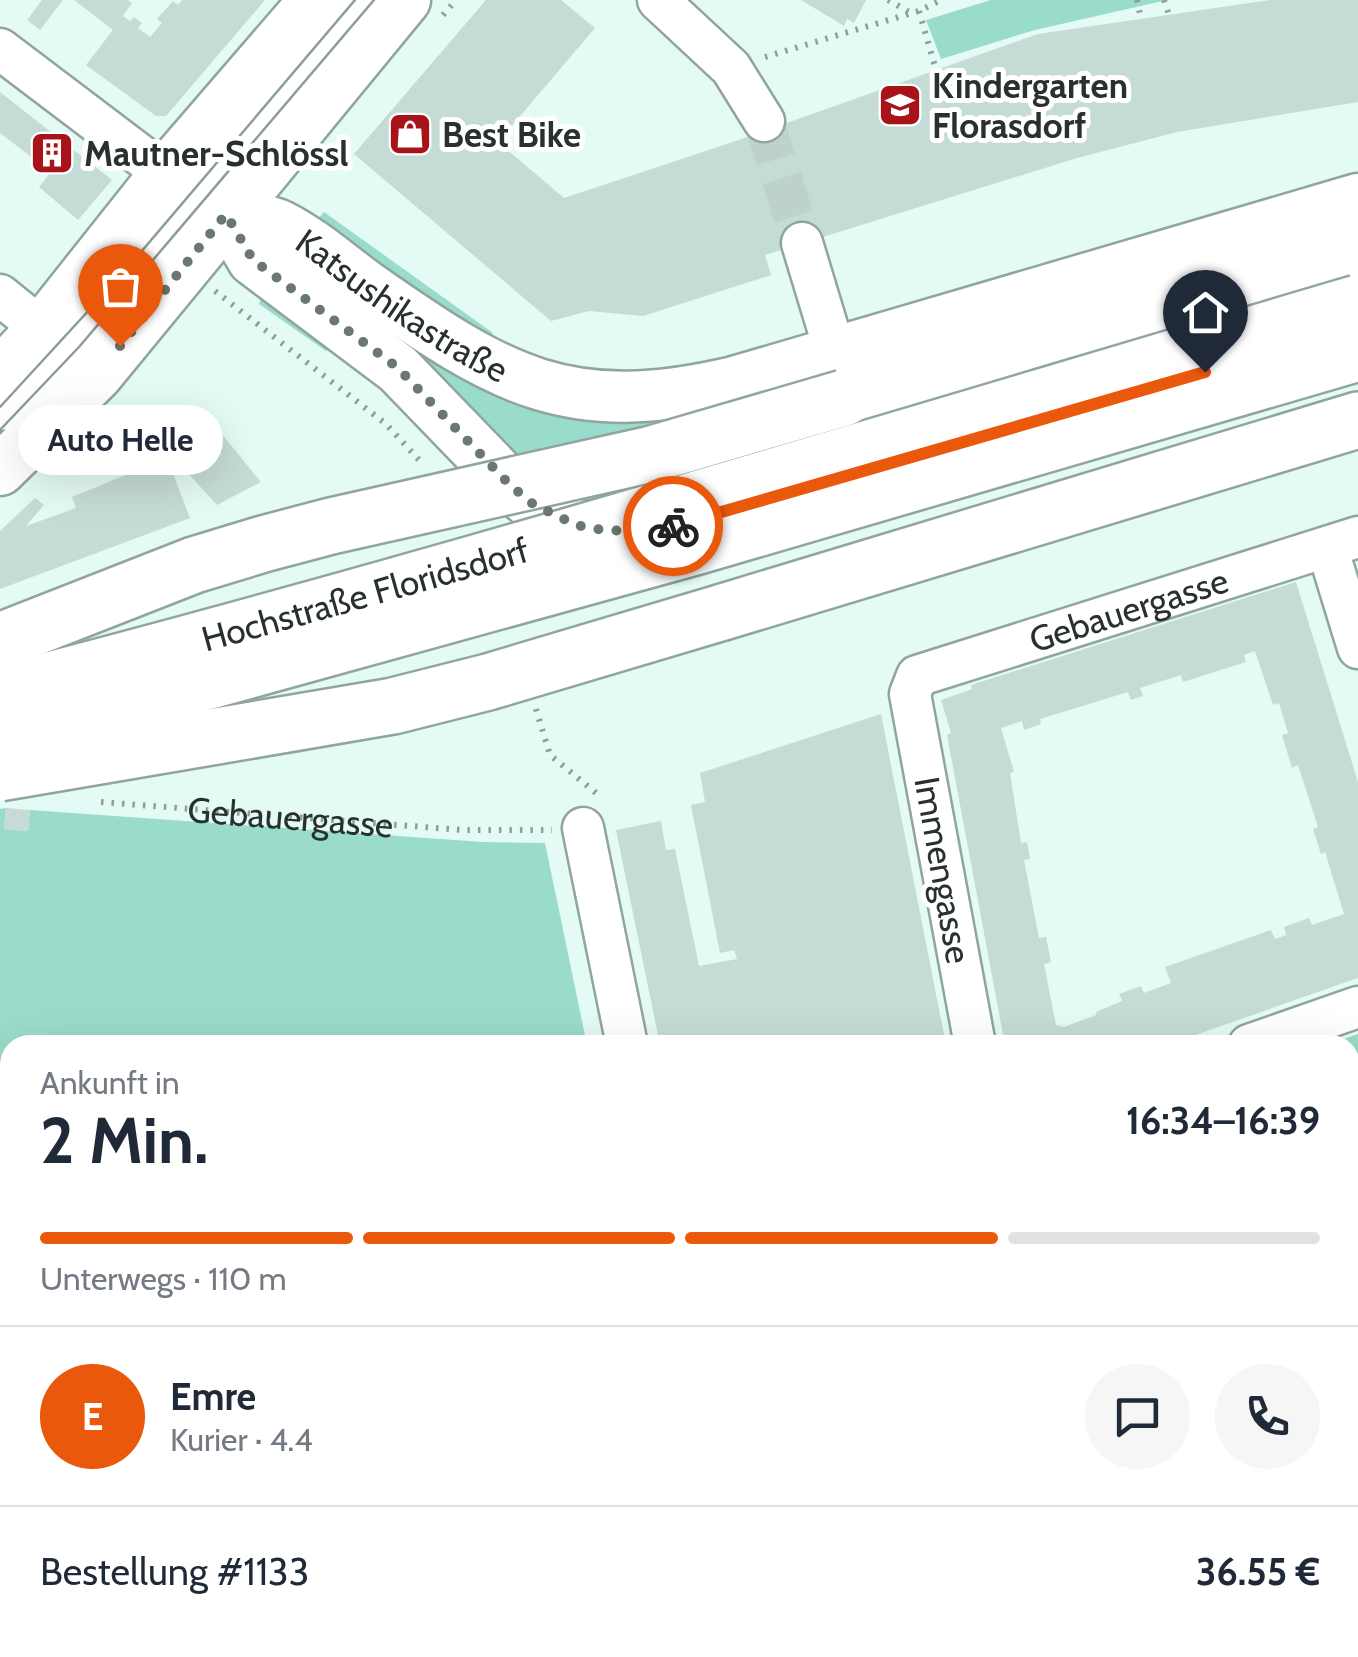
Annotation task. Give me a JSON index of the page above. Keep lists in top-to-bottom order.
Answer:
{
  "streets": {
    "highway": ["Hochstraße Floridsdorf"],
    "main road": ["Katsushikastraße"],
    "street": ["Gebauergasse", "Immengasse"]
  },
  "crossings": [
    ["Gebauergasse", "Immengasse"]
  ],
  "places": {
    "school or university": ["Kindergarten Florasdorf"],
    "shop": ["Best Bike"],
    "building": ["Mautner-Schlössl"],
    "other": ["Auto Helle"]
  },
  "page": {
    "bubble": "Auto Helle",
    "heading": ["2 Min.", "Ankunft in", "16:34–16:39"],
    "panel": [
      "Emre",
      "Kurier · 4.4",
      "Bestellung #1133",
      "36.55 €"
    ],
    "bar": "Unterwegs · 110 m",
    "round": "E"
  }
}
